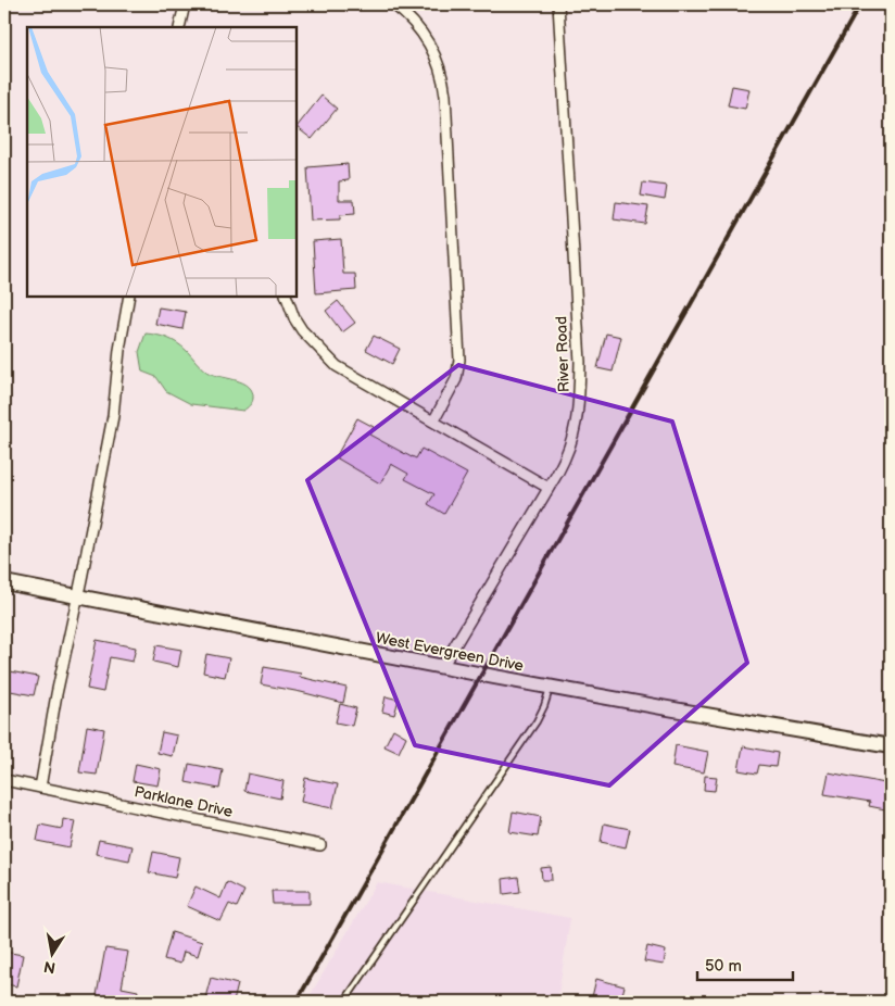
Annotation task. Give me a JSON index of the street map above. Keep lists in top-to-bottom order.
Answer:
{
  "streets": {
    "street": ["River Road", "West Evergreen Drive", "Parklane Drive"]
  },
  "crossings": [
    ["River Road", "West Evergreen Drive"]
  ],
  "scale_bar": "50 m",
  "north": "bottom"
}
